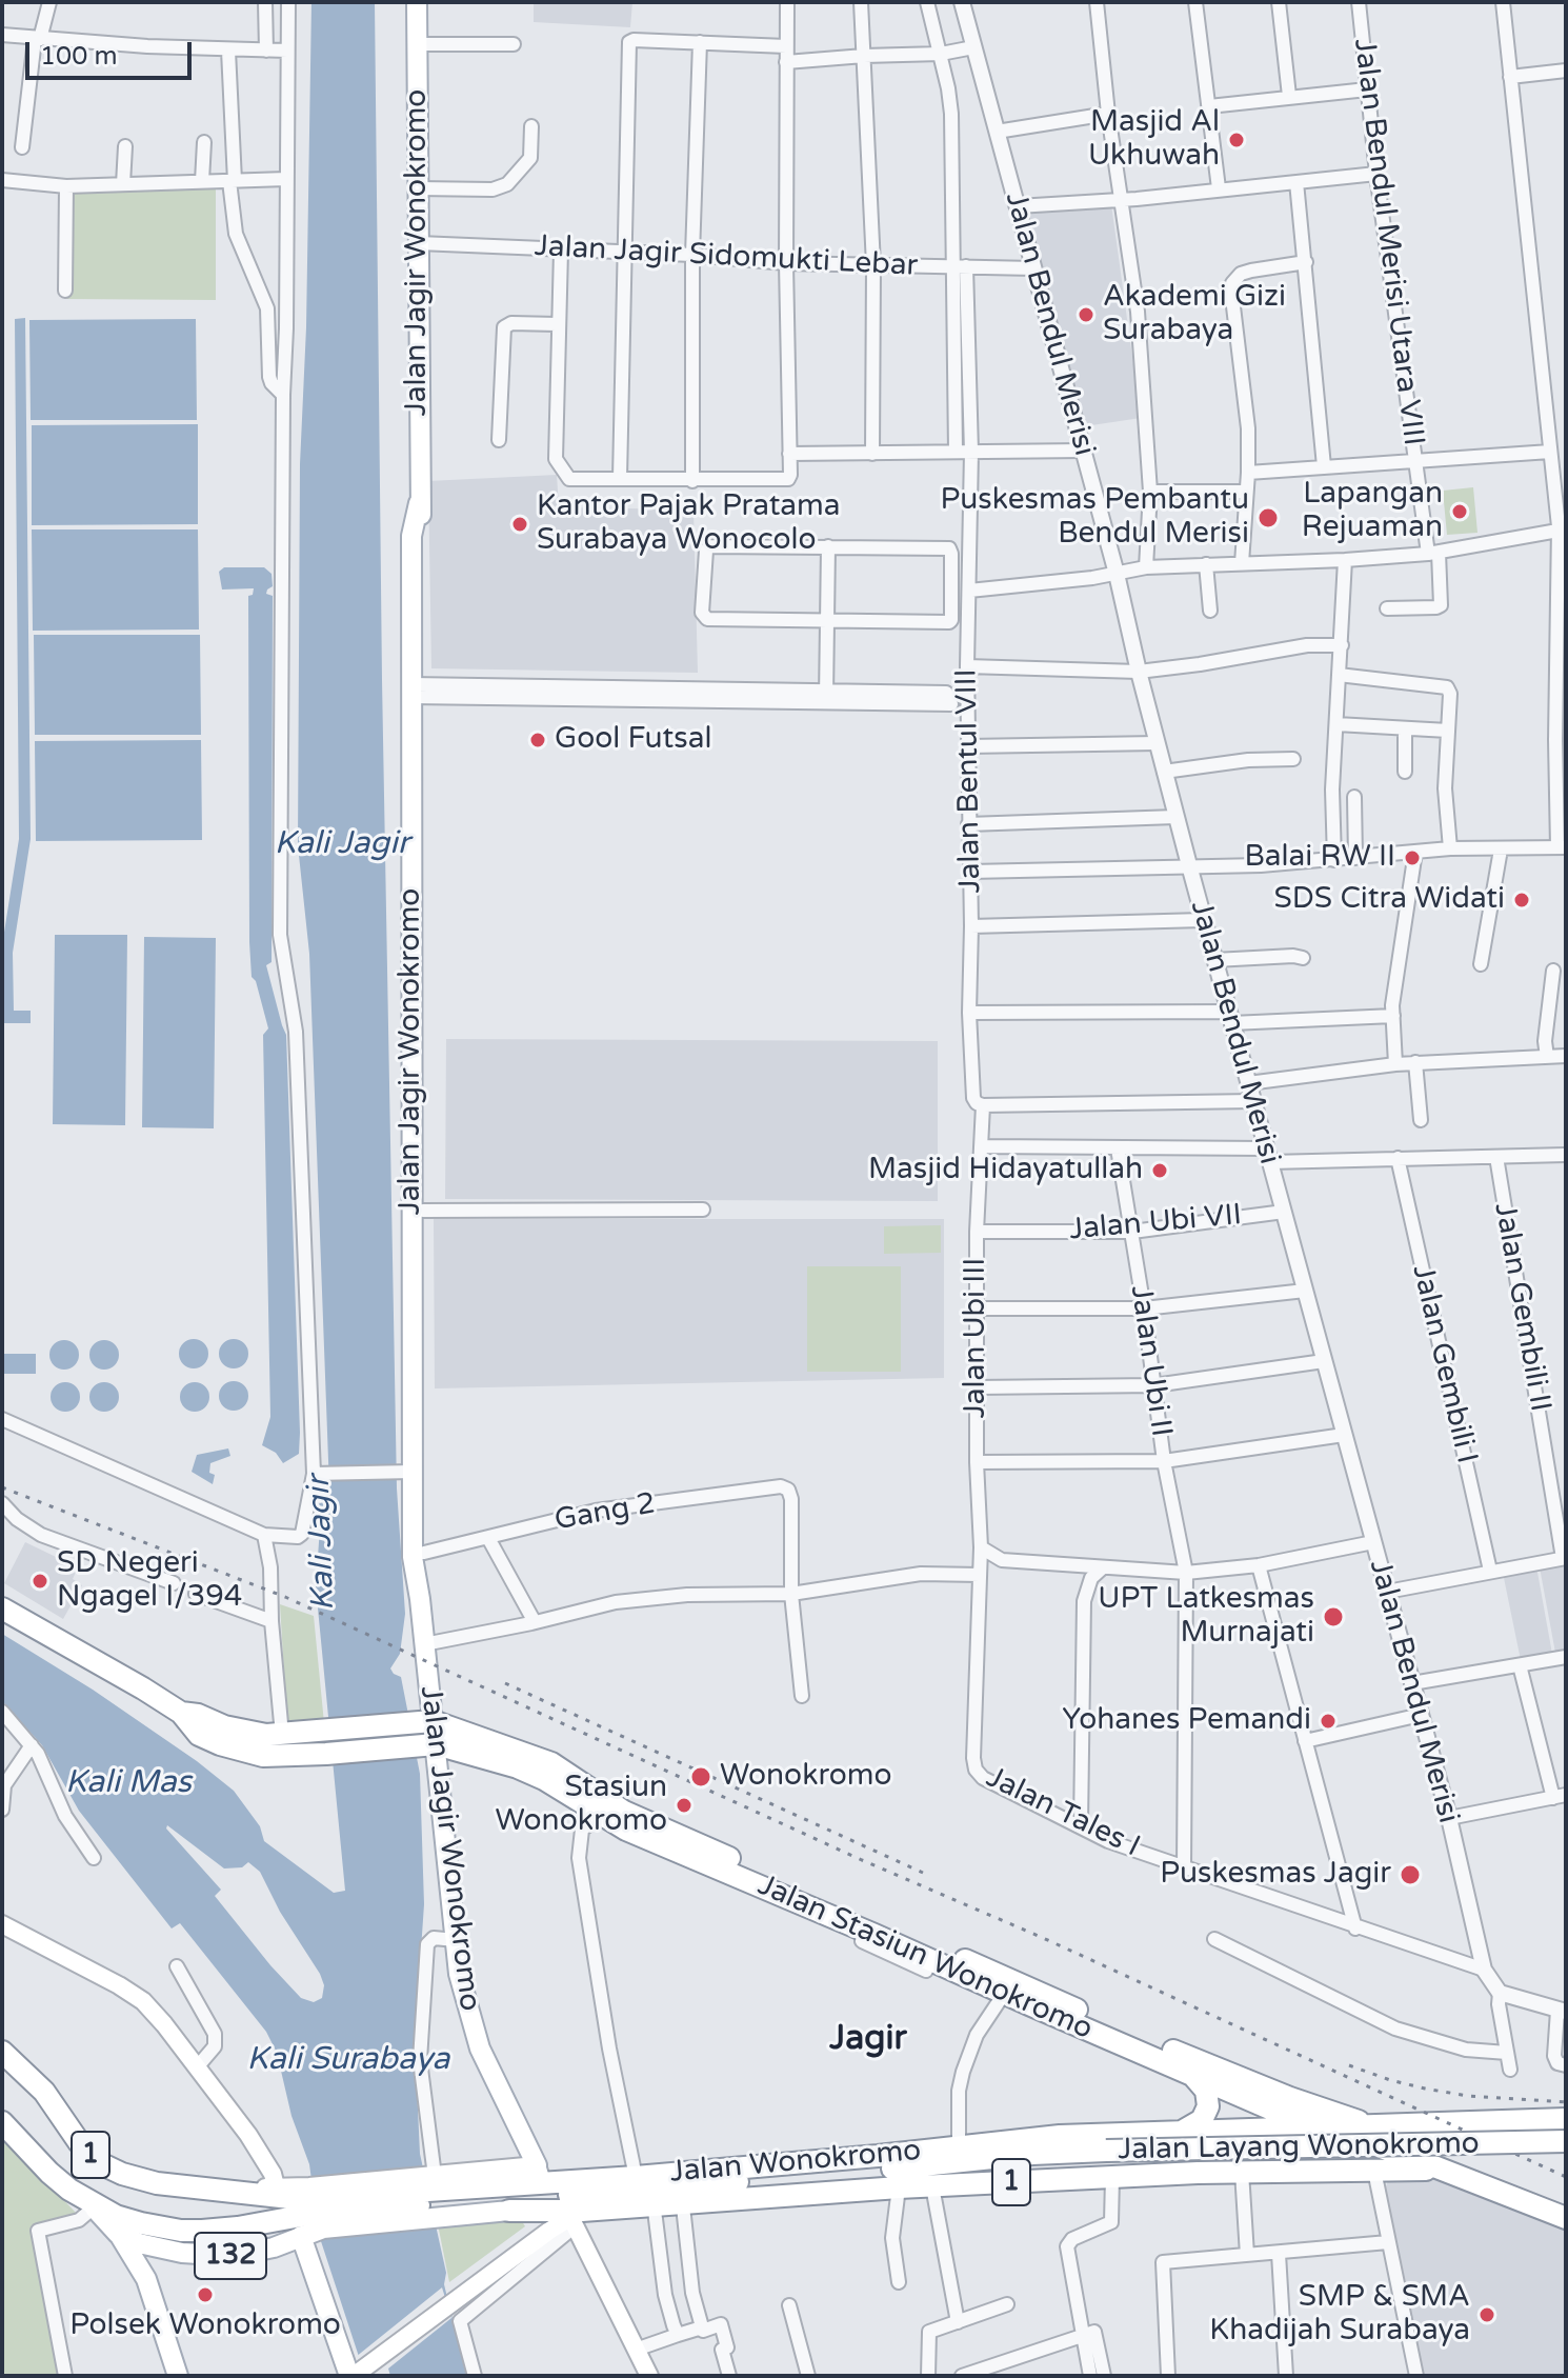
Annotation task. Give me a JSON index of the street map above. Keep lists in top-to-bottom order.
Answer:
{
  "streets": {
    "highway": [
      "Jalan Stasiun Wonokromo",
      "Jalan Layang Wonokromo",
      "1",
      "Jalan Wonokromo"
    ],
    "main road": ["Jalan Jagir Wonokromo", "132"],
    "street": [
      "Jalan Bendul Merisi Utara VIII",
      "Jalan Jagir Sidomukti Lebar",
      "Jalan Bendul Merisi",
      "Jalan Bentul VIII",
      "Jalan Ubi VII",
      "Jalan Gembili II",
      "Jalan Ubi III",
      "Jalan Ubi II",
      "Jalan Gembili I",
      "Gang 2",
      "Jalan Tales I"
    ]
  },
  "crossings": [
    ["Jalan Jagir Wonokromo", "Jalan Jagir Sidomukti Lebar"],
    ["Jalan Jagir Wonokromo", "Gang 2"],
    ["Jalan Jagir Wonokromo", "Jalan Stasiun Wonokromo"],
    ["Jalan Jagir Wonokromo", "1"],
    ["Jalan Jagir Wonokromo", "Jalan Wonokromo"],
    ["Jalan Jagir Sidomukti Lebar", "Jalan Bendul Merisi"],
    ["Jalan Jagir Sidomukti Lebar", "Jalan Bentul VIII"],
    ["Jalan Bendul Merisi", "Jalan Ubi VII"],
    ["Jalan Bendul Merisi", "Jalan Tales I"],
    ["Jalan Bentul VIII", "Jalan Ubi III"],
    ["Jalan Ubi VII", "Jalan Ubi III"],
    ["Jalan Ubi VII", "Jalan Ubi II"],
    ["Jalan Ubi III", "Jalan Tales I"],
    ["Jalan Ubi II", "Jalan Tales I"],
    ["Jalan Stasiun Wonokromo", "1"],
    ["Jalan Stasiun Wonokromo", "Jalan Wonokromo"],
    ["Jalan Layang Wonokromo", "Jalan Wonokromo"],
    ["1", "Jalan Wonokromo"],
    ["1", "132"],
    ["Jalan Wonokromo", "132"]
  ],
  "districts": ["Jagir"],
  "water": ["Kali Jagir", "Kali Mas", "Kali Surabaya"],
  "places": [
    "Masjid Al Ukhuwah",
    "Akademi Gizi Surabaya",
    "Lapangan Rejuaman",
    "Puskesmas Pembantu Bendul Merisi",
    "Kantor Pajak Pratama Surabaya Wonocolo",
    "Gool Futsal",
    "Balai RW II",
    "SDS Citra Widati",
    "Masjid Hidayatullah",
    "SD Negeri Ngagel I/394",
    "UPT Latkesmas Murnajati",
    "Yohanes Pemandi",
    "Wonokromo",
    "Stasiun Wonokromo",
    "Puskesmas Jagir",
    "Polsek Wonokromo",
    "SMP & SMA Khadijah Surabaya"
  ],
  "scale_bar": "100 m"
}
